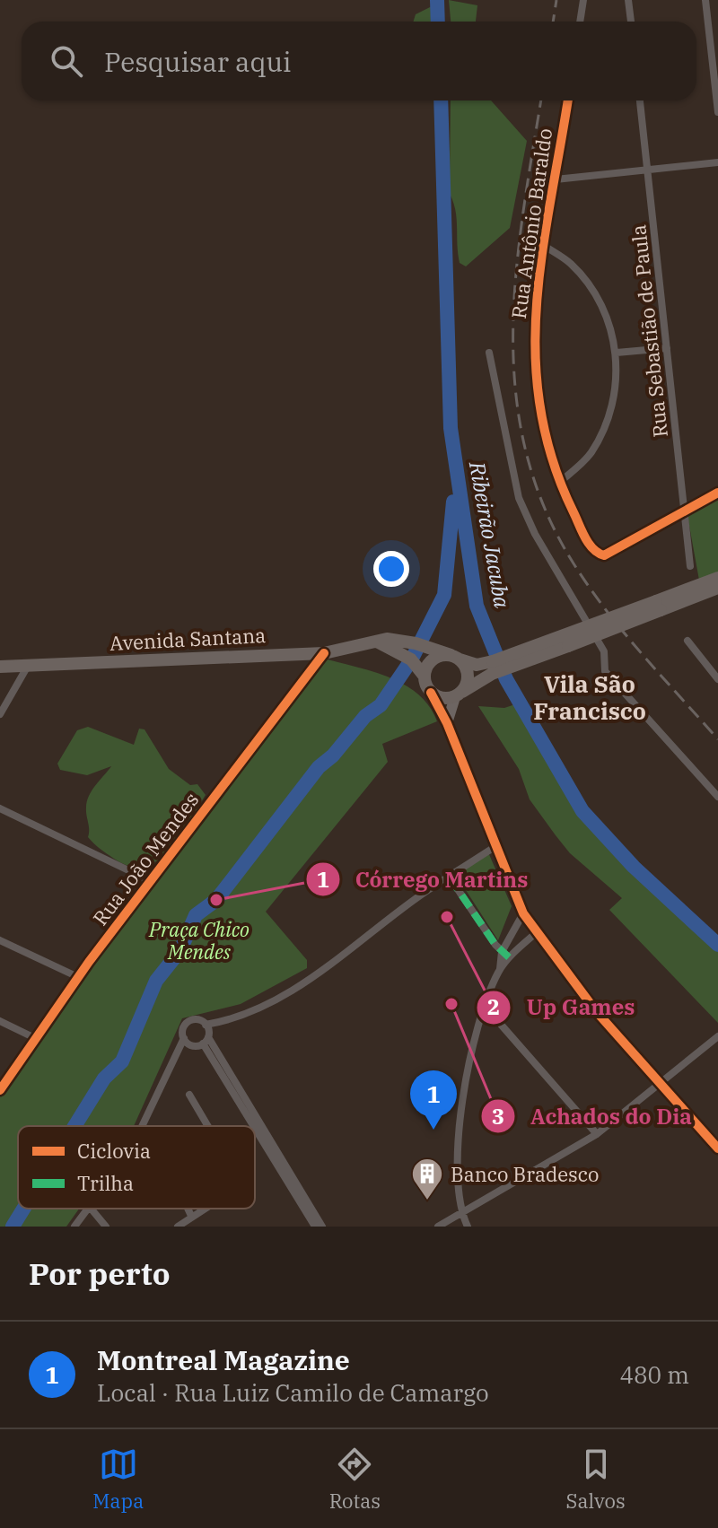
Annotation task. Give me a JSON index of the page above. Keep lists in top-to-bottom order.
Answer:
{
  "streets": {
    "main road": ["Avenida Santana"],
    "street": ["Rua Antônio Baraldo", "Rua Sebastião de Paula", "Rua João Mendes"]
  },
  "crossings": [
    ["Rua Antônio Baraldo", "Rua Sebastião de Paula"],
    ["Avenida Santana", "Rua João Mendes"]
  ],
  "districts": ["Vila São Francisco"],
  "water": ["Ribeirão Jacuba"],
  "parks": ["Praça Chico Mendes"],
  "places": {
    "other": ["Córrego Martins", "Up Games", "Achados do Dia"],
    "building": ["Banco Bradesco"]
  },
  "legend": ["Ciclovia", "Trilha"],
  "page": {
    "search": "Pesquisar aqui",
    "pins": "1",
    "heading": "Por perto",
    "list": [
      {
        "mark": "1",
        "name": "Montreal Magazine",
        "note": "Local · Rua Luiz Camilo de Camargo",
        "value": "480 m"
      }
    ],
    "nav": ["Mapa", "Rotas", "Salvos"]
  }
}
